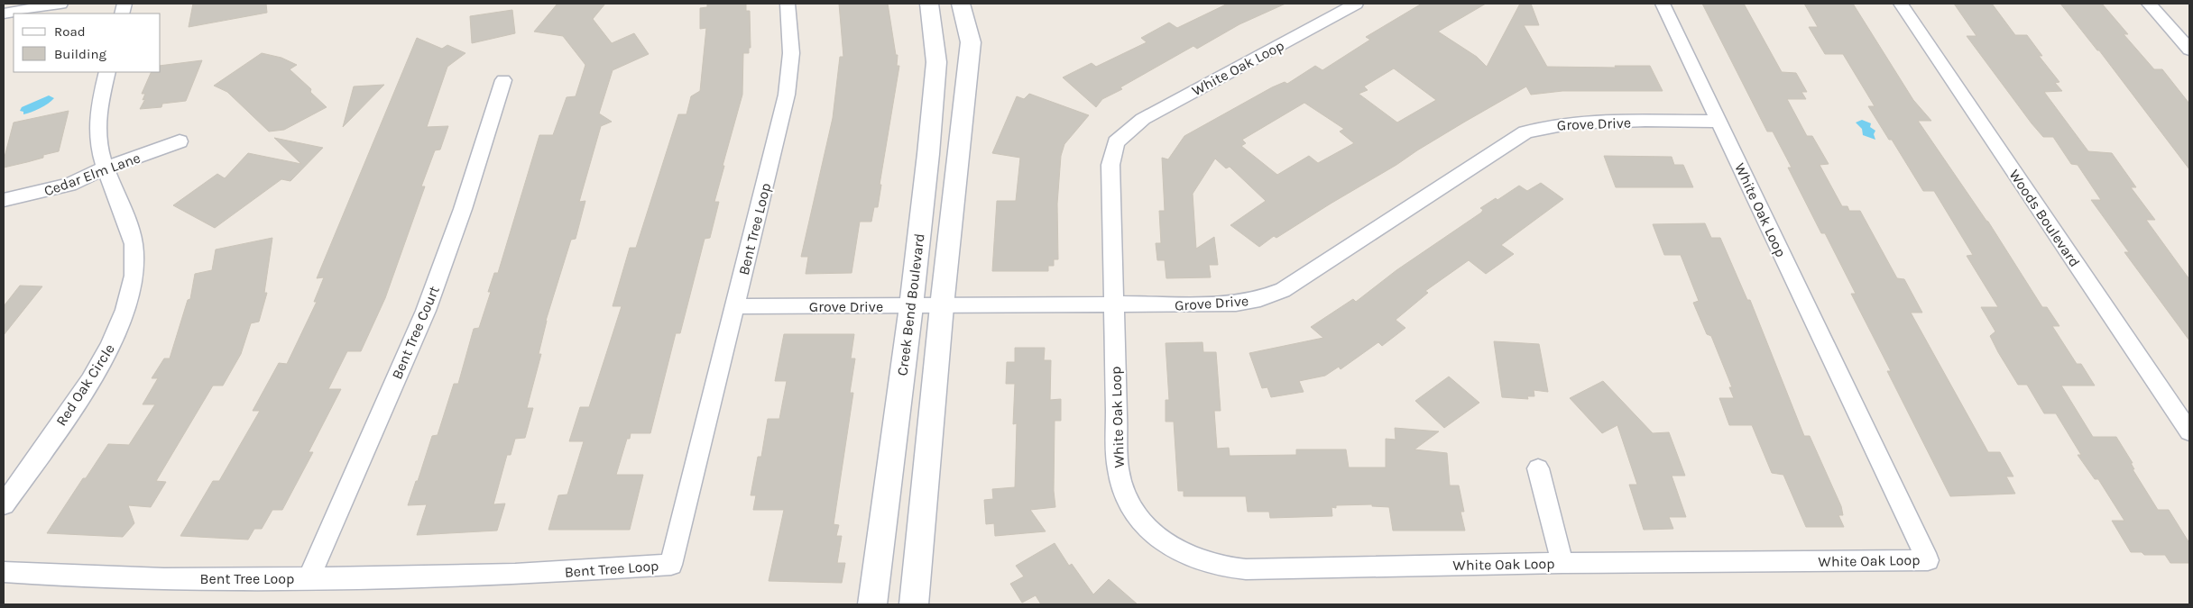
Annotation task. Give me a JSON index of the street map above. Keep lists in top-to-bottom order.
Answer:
{
  "streets": {
    "street": [
      "White Oak Loop",
      "Grove Drive",
      "Cedar Elm Lane",
      "Woods Boulevard",
      "Bent Tree Loop",
      "Creek Bend Boulevard",
      "Bent Tree Court",
      "Red Oak Circle"
    ]
  },
  "crossings": [
    ["White Oak Loop", "Grove Drive"],
    ["Grove Drive", "Bent Tree Loop"],
    ["Grove Drive", "Creek Bend Boulevard"],
    ["Cedar Elm Lane", "Red Oak Circle"],
    ["Bent Tree Loop", "Bent Tree Court"]
  ],
  "legend": ["Road", "Building"]
}
